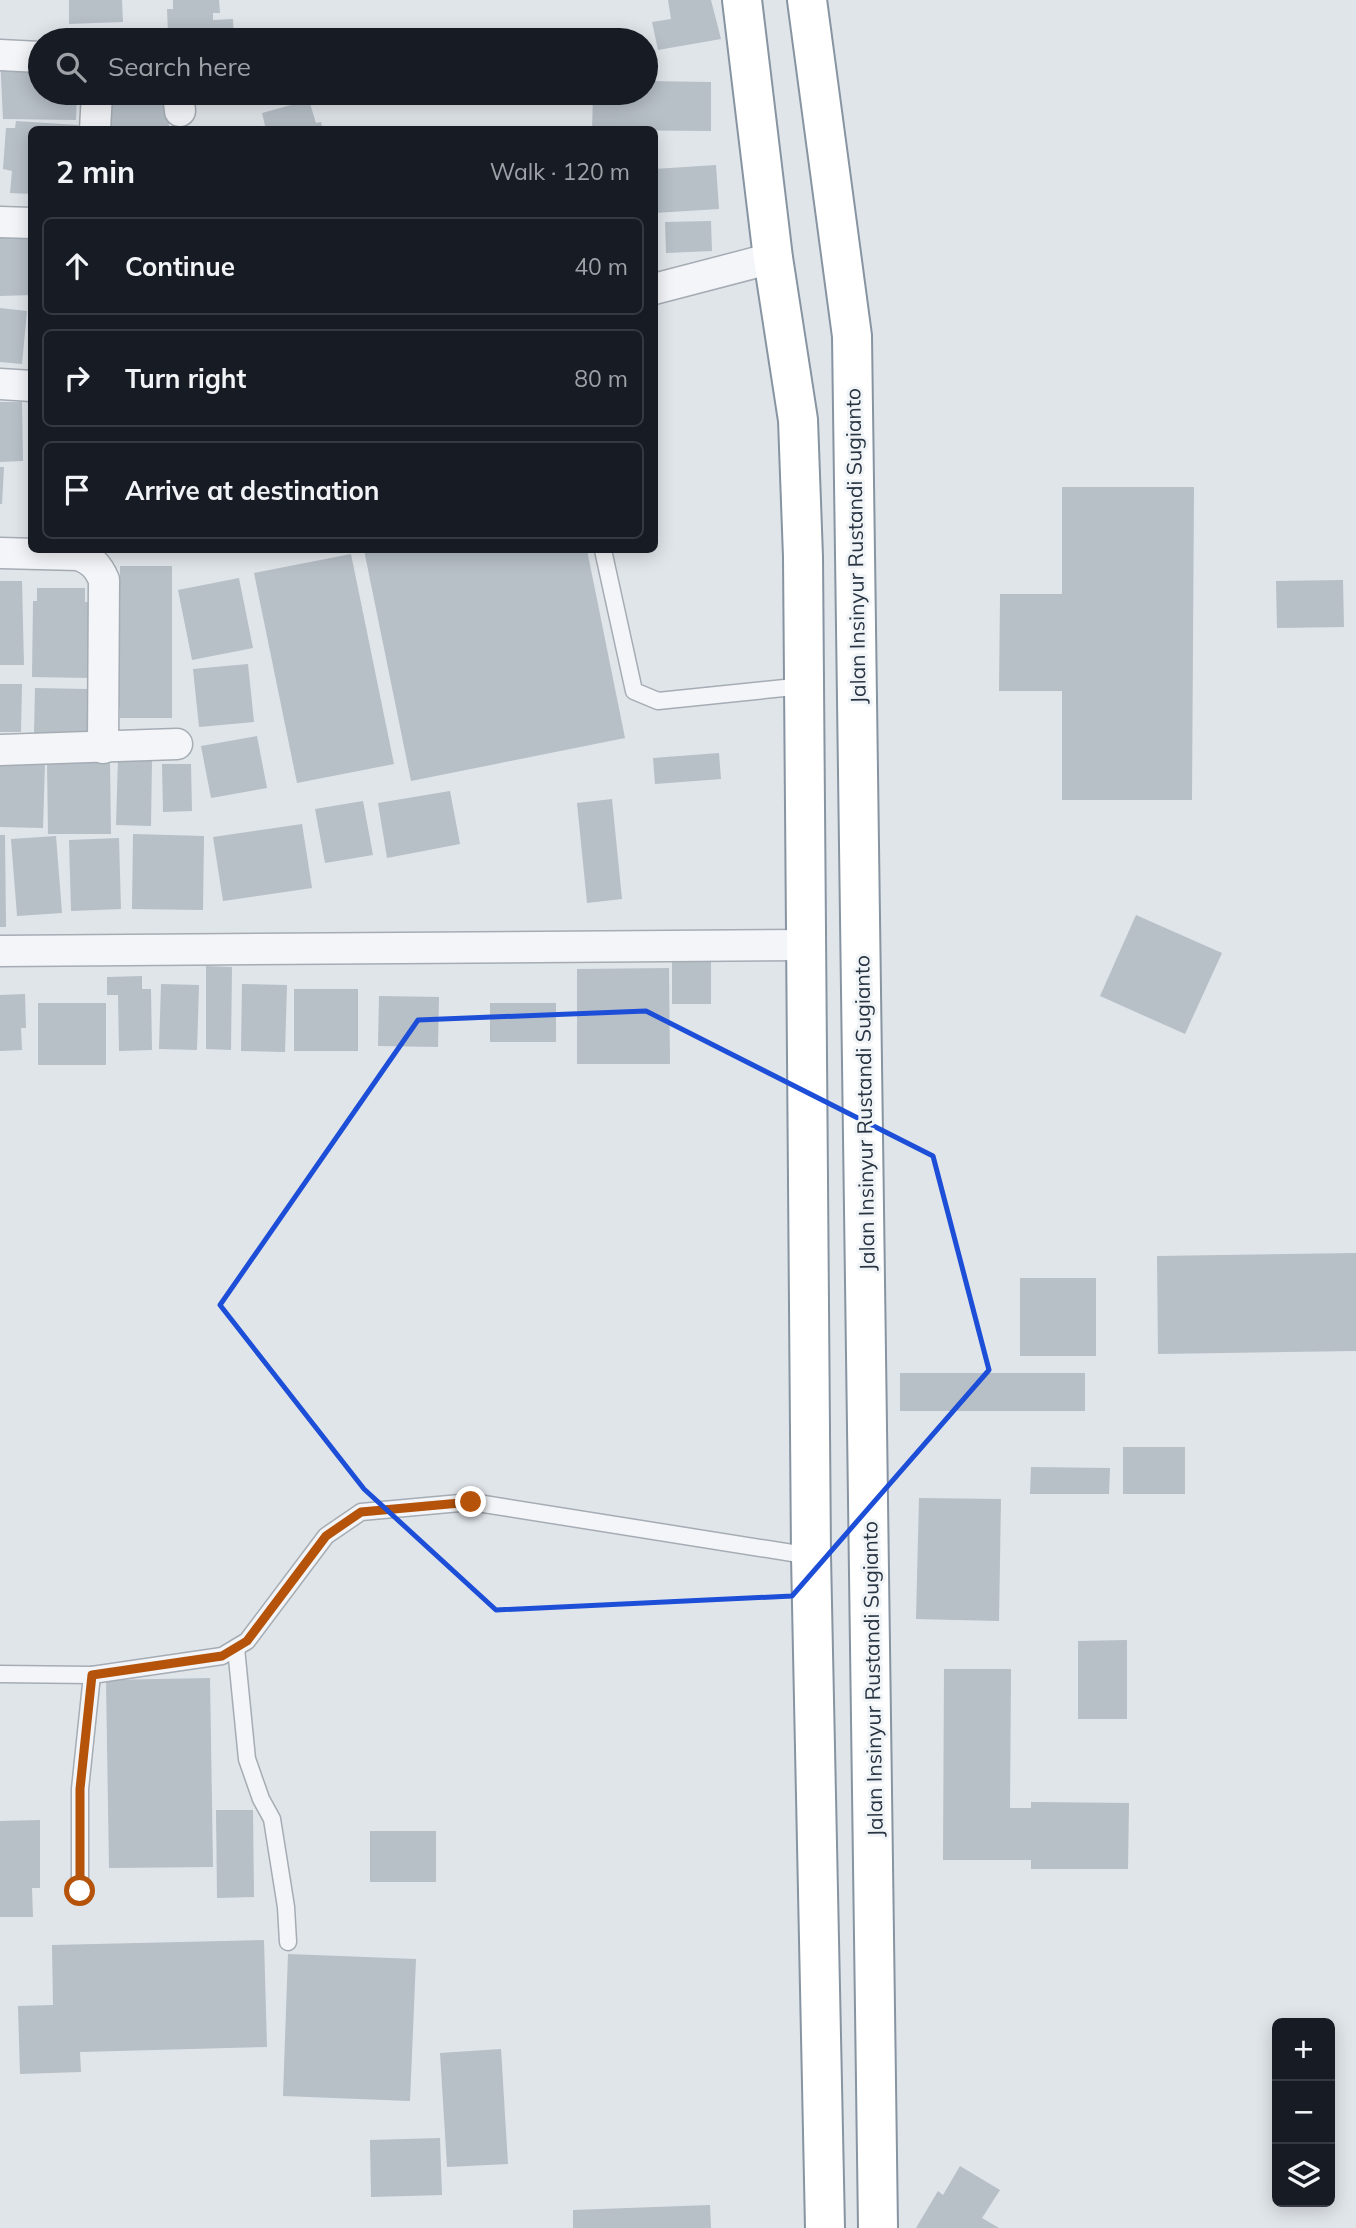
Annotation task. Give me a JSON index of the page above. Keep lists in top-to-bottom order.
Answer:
{
  "streets": {
    "highway": ["Jalan Insinyur Rustandi Sugianto"]
  },
  "page": {
    "search": "Search here",
    "heading": ["2 min", "Walk · 120 m"],
    "list": [
      ["Continue", "40 m"],
      ["Turn right", "80 m"],
      "Arrive at destination"
    ],
    "map_buttons": ["+", "−"]
  }
}
